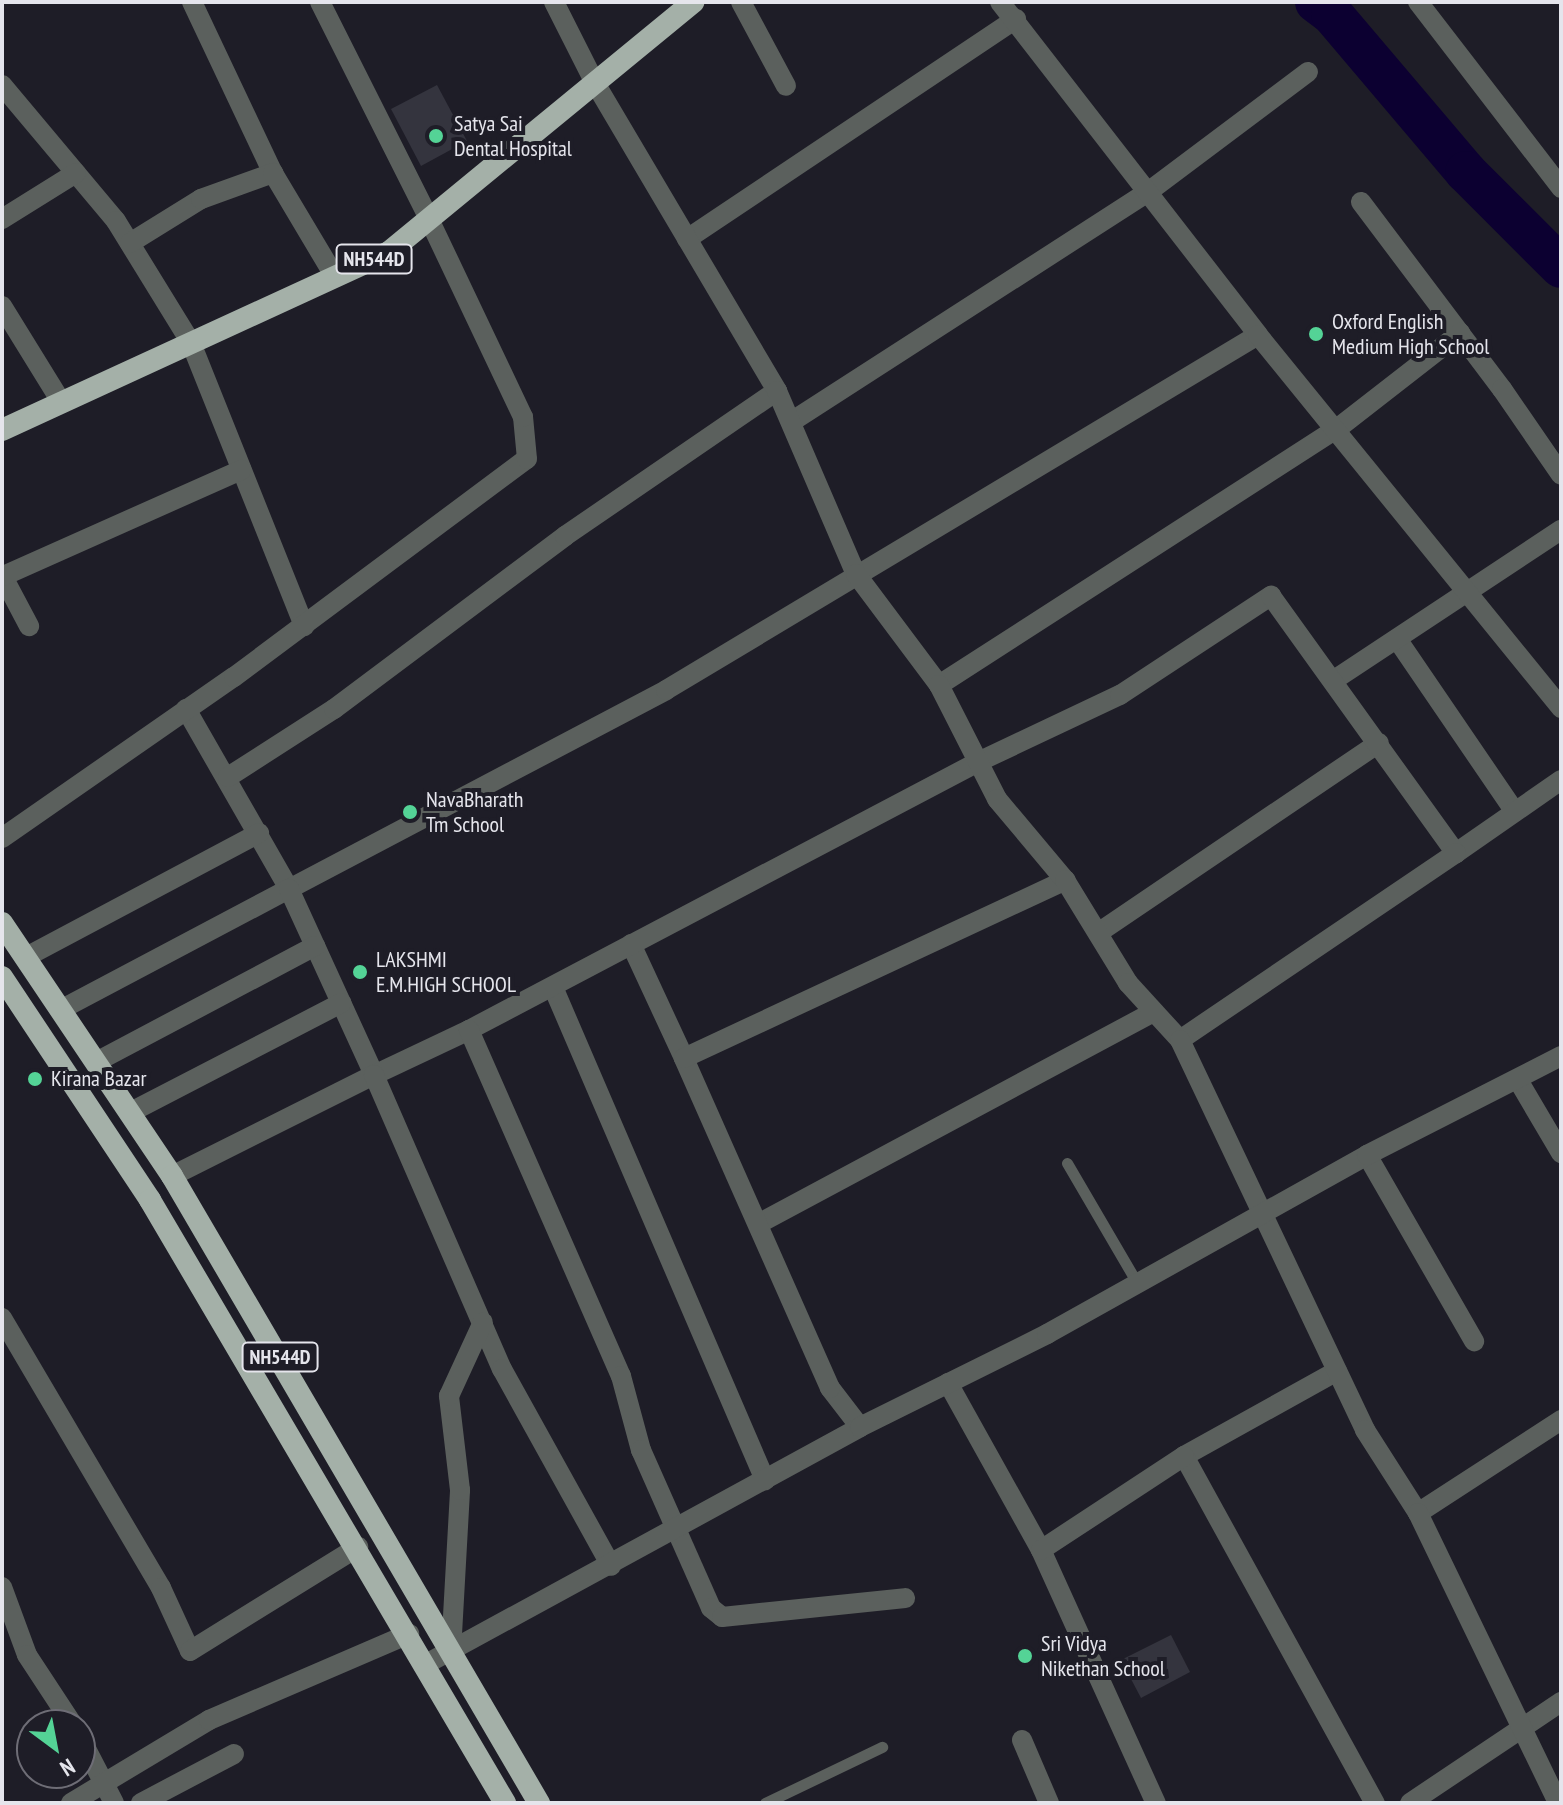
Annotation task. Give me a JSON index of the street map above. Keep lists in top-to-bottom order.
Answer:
{
  "streets": {
    "highway": ["NH544D"]
  },
  "places": [
    "Satya Sai Dental Hospital",
    "Oxford English Medium High School",
    "NavaBharath Tm School",
    "LAKSHMI E.M.HIGH SCHOOL",
    "Kirana Bazar",
    "Sri Vidya Nikethan School"
  ],
  "north": "bottom right"
}
